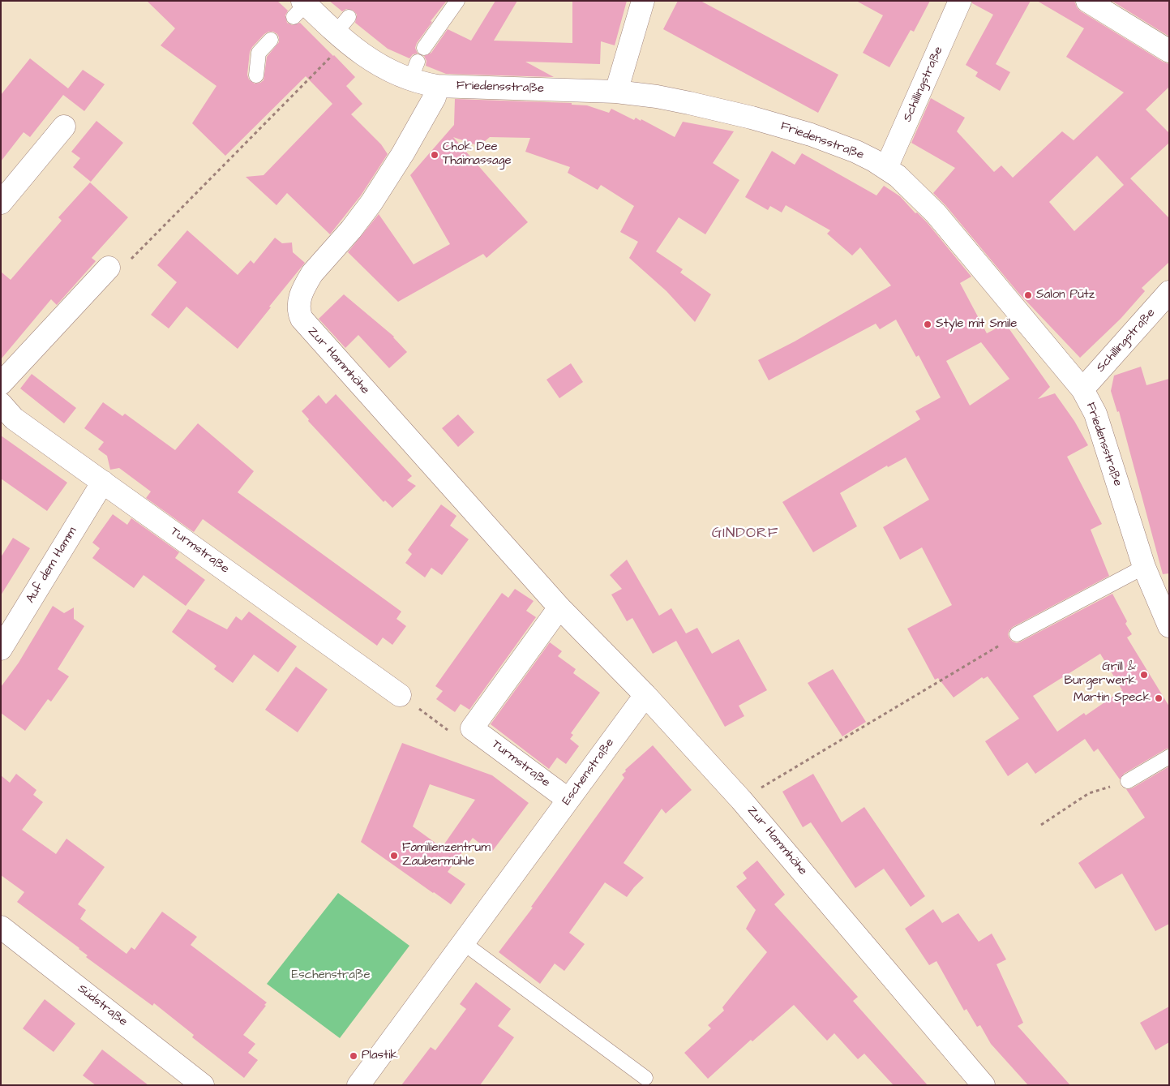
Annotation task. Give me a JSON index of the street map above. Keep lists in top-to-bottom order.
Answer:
{
  "streets": {
    "street": [
      "Schillingstraße",
      "Friedensstraße",
      "Zur Hammhöhe",
      "Turmstraße",
      "Auf dem Hamm",
      "Eschenstraße",
      "Südstraße"
    ]
  },
  "crossings": [
    ["Schillingstraße", "Friedensstraße"],
    ["Friedensstraße", "Zur Hammhöhe"],
    ["Zur Hammhöhe", "Turmstraße"],
    ["Zur Hammhöhe", "Eschenstraße"],
    ["Turmstraße", "Auf dem Hamm"],
    ["Turmstraße", "Eschenstraße"]
  ],
  "districts": ["GINDORF"],
  "parks": ["Eschenstraße"],
  "places": [
    "Chok Dee Thaimassage",
    "Salon Pütz",
    "Style mit Smile",
    "Grill & Burgerwerk",
    "Martin Speck",
    "Familienzentrum Zaubermühle",
    "Plastik"
  ]
}
